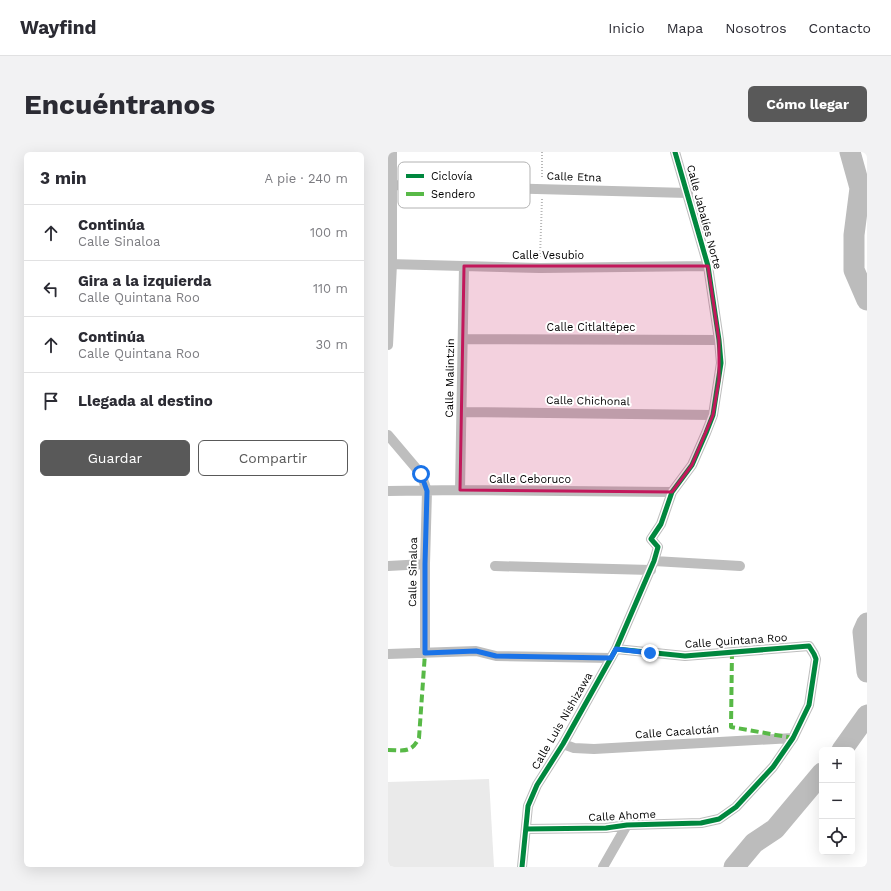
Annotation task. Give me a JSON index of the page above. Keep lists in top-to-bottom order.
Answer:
{
  "streets": {
    "street": [
      "Calle Etna",
      "Calle Jabalíes Norte",
      "Calle Vesubio",
      "Calle Citlaltépec",
      "Calle Malintzin",
      "Calle Chichonal",
      "Calle Ceboruco",
      "Calle Sinaloa",
      "Calle Quintana Roo",
      "Calle Luis Nishizawa",
      "Calle Cacalotán",
      "Calle Ahome"
    ]
  },
  "crossings": [
    ["Calle Etna", "Calle Jabalíes Norte"],
    ["Calle Jabalíes Norte", "Calle Vesubio"],
    ["Calle Jabalíes Norte", "Calle Citlaltépec"],
    ["Calle Jabalíes Norte", "Calle Chichonal"],
    ["Calle Jabalíes Norte", "Calle Ceboruco"],
    ["Calle Jabalíes Norte", "Calle Luis Nishizawa"],
    ["Calle Vesubio", "Calle Malintzin"],
    ["Calle Citlaltépec", "Calle Malintzin"],
    ["Calle Malintzin", "Calle Chichonal"],
    ["Calle Malintzin", "Calle Ceboruco"],
    ["Calle Ceboruco", "Calle Sinaloa"],
    ["Calle Sinaloa", "Calle Quintana Roo"],
    ["Calle Quintana Roo", "Calle Luis Nishizawa"],
    ["Calle Quintana Roo", "Calle Cacalotán"],
    ["Calle Quintana Roo", "Calle Ahome"],
    ["Calle Luis Nishizawa", "Calle Cacalotán"],
    ["Calle Luis Nishizawa", "Calle Ahome"],
    ["Calle Cacalotán", "Calle Ahome"]
  ],
  "legend": ["Ciclovía", "Sendero"],
  "page": {
    "header": "Wayfind",
    "nav": [
      "Inicio",
      "Mapa",
      "Nosotros",
      "Contacto"
    ],
    "buttons": [
      "Cómo llegar",
      ["Guardar", "Compartir"]
    ],
    "title": "Encuéntranos",
    "heading": ["3 min", "A pie · 240 m"],
    "list": [
      ["Continúa", "Calle Sinaloa", "100 m"],
      ["Gira a la izquierda", "Calle Quintana Roo", "110 m"],
      ["Continúa", "Calle Quintana Roo", "30 m"],
      "Llegada al destino"
    ],
    "map_buttons": ["+", "−"]
  }
}
